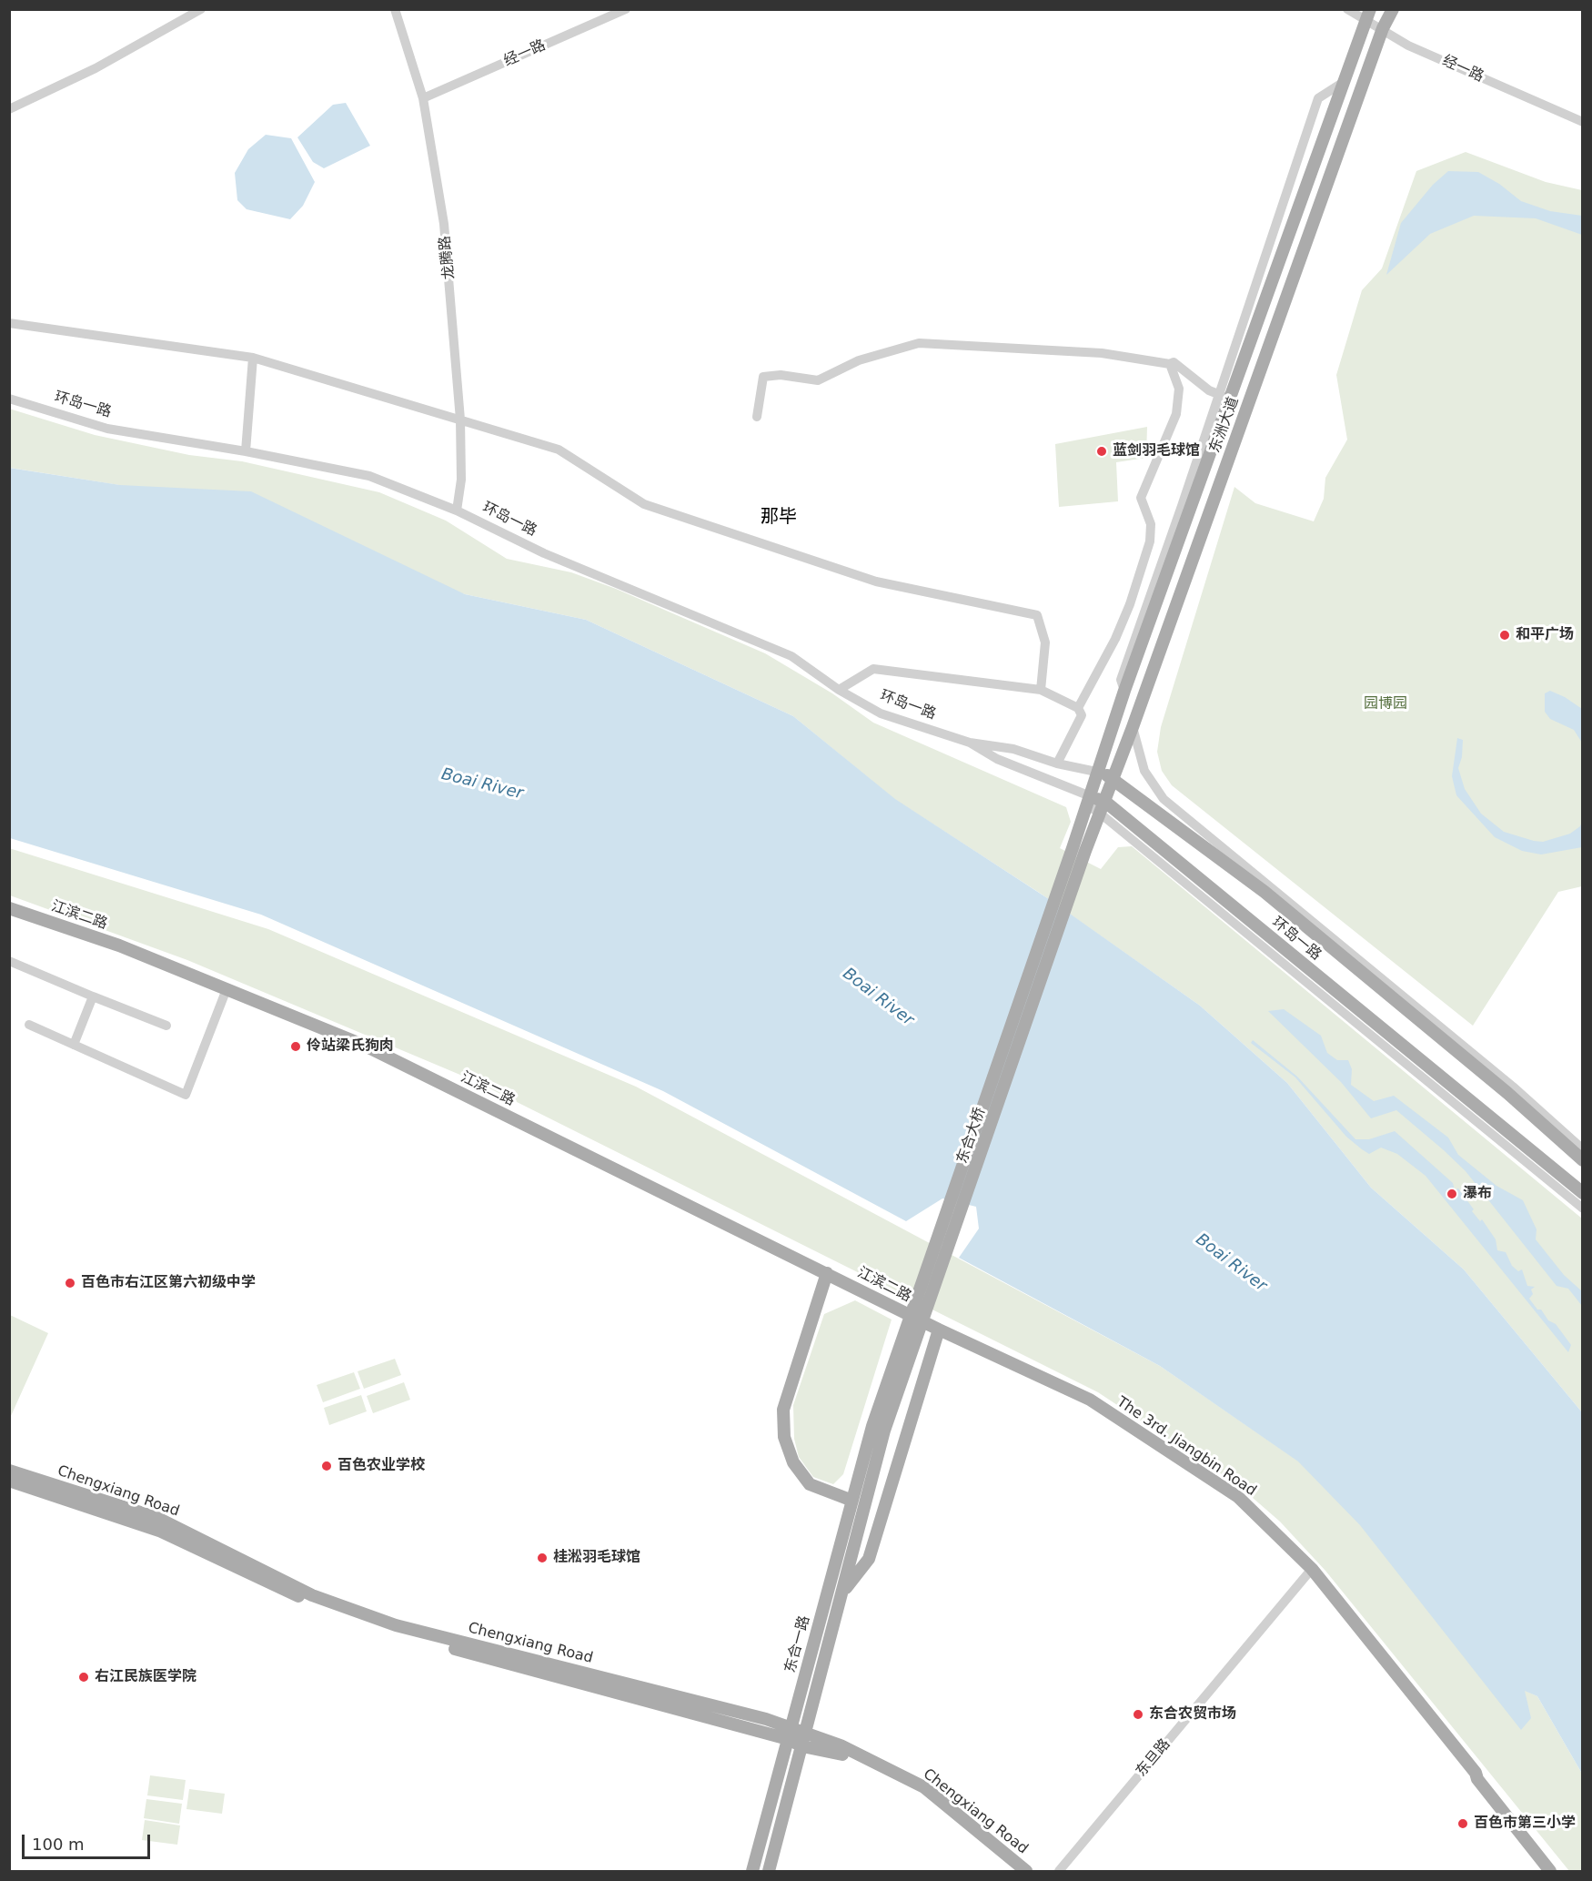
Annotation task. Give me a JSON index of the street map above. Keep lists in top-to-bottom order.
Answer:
{
  "streets": {
    "main road": [
      "环岛一路",
      "东洲大道",
      "江滨二路",
      "东合大桥",
      "The 3rd. Jiangbin Road",
      "Chengxiang Road",
      "东合一路"
    ],
    "street": ["经一路", "龙腾路", "东旦路"]
  },
  "crossings": [
    ["经一路", "龙腾路"],
    ["经一路", "东洲大道"],
    ["龙腾路", "环岛一路"],
    ["环岛一路", "东洲大道"],
    ["东洲大道", "东合大桥"],
    ["江滨二路", "The 3rd. Jiangbin Road"],
    ["东合大桥", "东合一路"],
    ["The 3rd. Jiangbin Road", "东旦路"],
    ["Chengxiang Road", "东合一路"]
  ],
  "districts": ["那毕"],
  "water": ["Boai River"],
  "parks": ["园博园"],
  "places": [
    "蓝剑羽毛球馆",
    "和平广场",
    "伶站梁氏狗肉",
    "瀑布",
    "百色市右江区第六初级中学",
    "百色农业学校",
    "桂淞羽毛球馆",
    "右江民族医学院",
    "东合农贸市场",
    "百色市第三小学"
  ],
  "scale_bar": "100 m"
}
